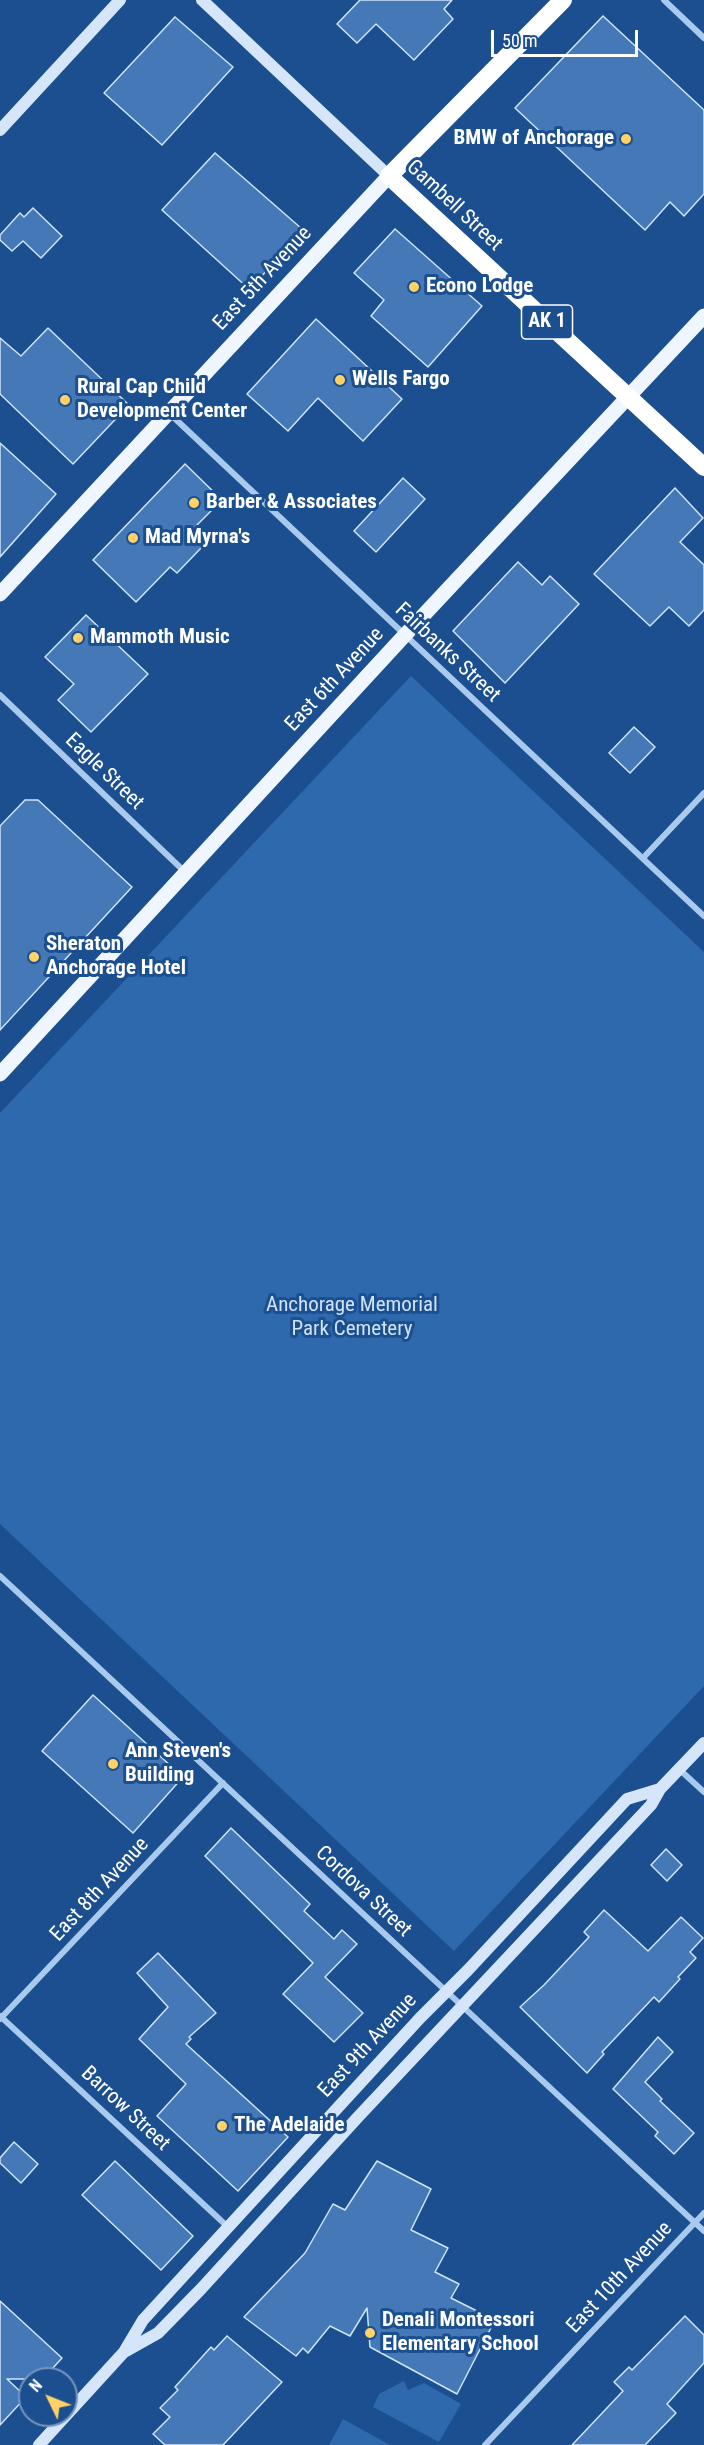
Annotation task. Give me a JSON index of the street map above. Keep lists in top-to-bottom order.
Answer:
{
  "streets": {
    "highway": ["Gambell Street", "East 5th Avenue", "AK 1"],
    "main road": ["East 6th Avenue"],
    "street": [
      "Fairbanks Street",
      "Eagle Street",
      "East 8th Avenue",
      "Cordova Street",
      "East 9th Avenue",
      "Barrow Street",
      "East 10th Avenue"
    ]
  },
  "crossings": [
    ["Gambell Street", "East 5th Avenue"],
    ["Gambell Street", "East 6th Avenue"],
    ["East 5th Avenue", "Fairbanks Street"],
    ["Fairbanks Street", "East 6th Avenue"],
    ["East 6th Avenue", "Eagle Street"],
    ["East 8th Avenue", "Cordova Street"],
    ["East 8th Avenue", "Barrow Street"],
    ["Cordova Street", "East 9th Avenue"],
    ["Cordova Street", "East 10th Avenue"],
    ["East 9th Avenue", "Barrow Street"]
  ],
  "parks": ["Anchorage Memorial Park Cemetery"],
  "places": [
    "BMW of Anchorage",
    "Econo Lodge",
    "Wells Fargo",
    "Rural Cap Child Development Center",
    "Barber & Associates",
    "Mad Myrna's",
    "Mammoth Music",
    "Sheraton Anchorage Hotel",
    "Ann Steven's Building",
    "The Adelaide",
    "Denali Montessori Elementary School"
  ],
  "scale_bar": "50 m",
  "north": "top left"
}
